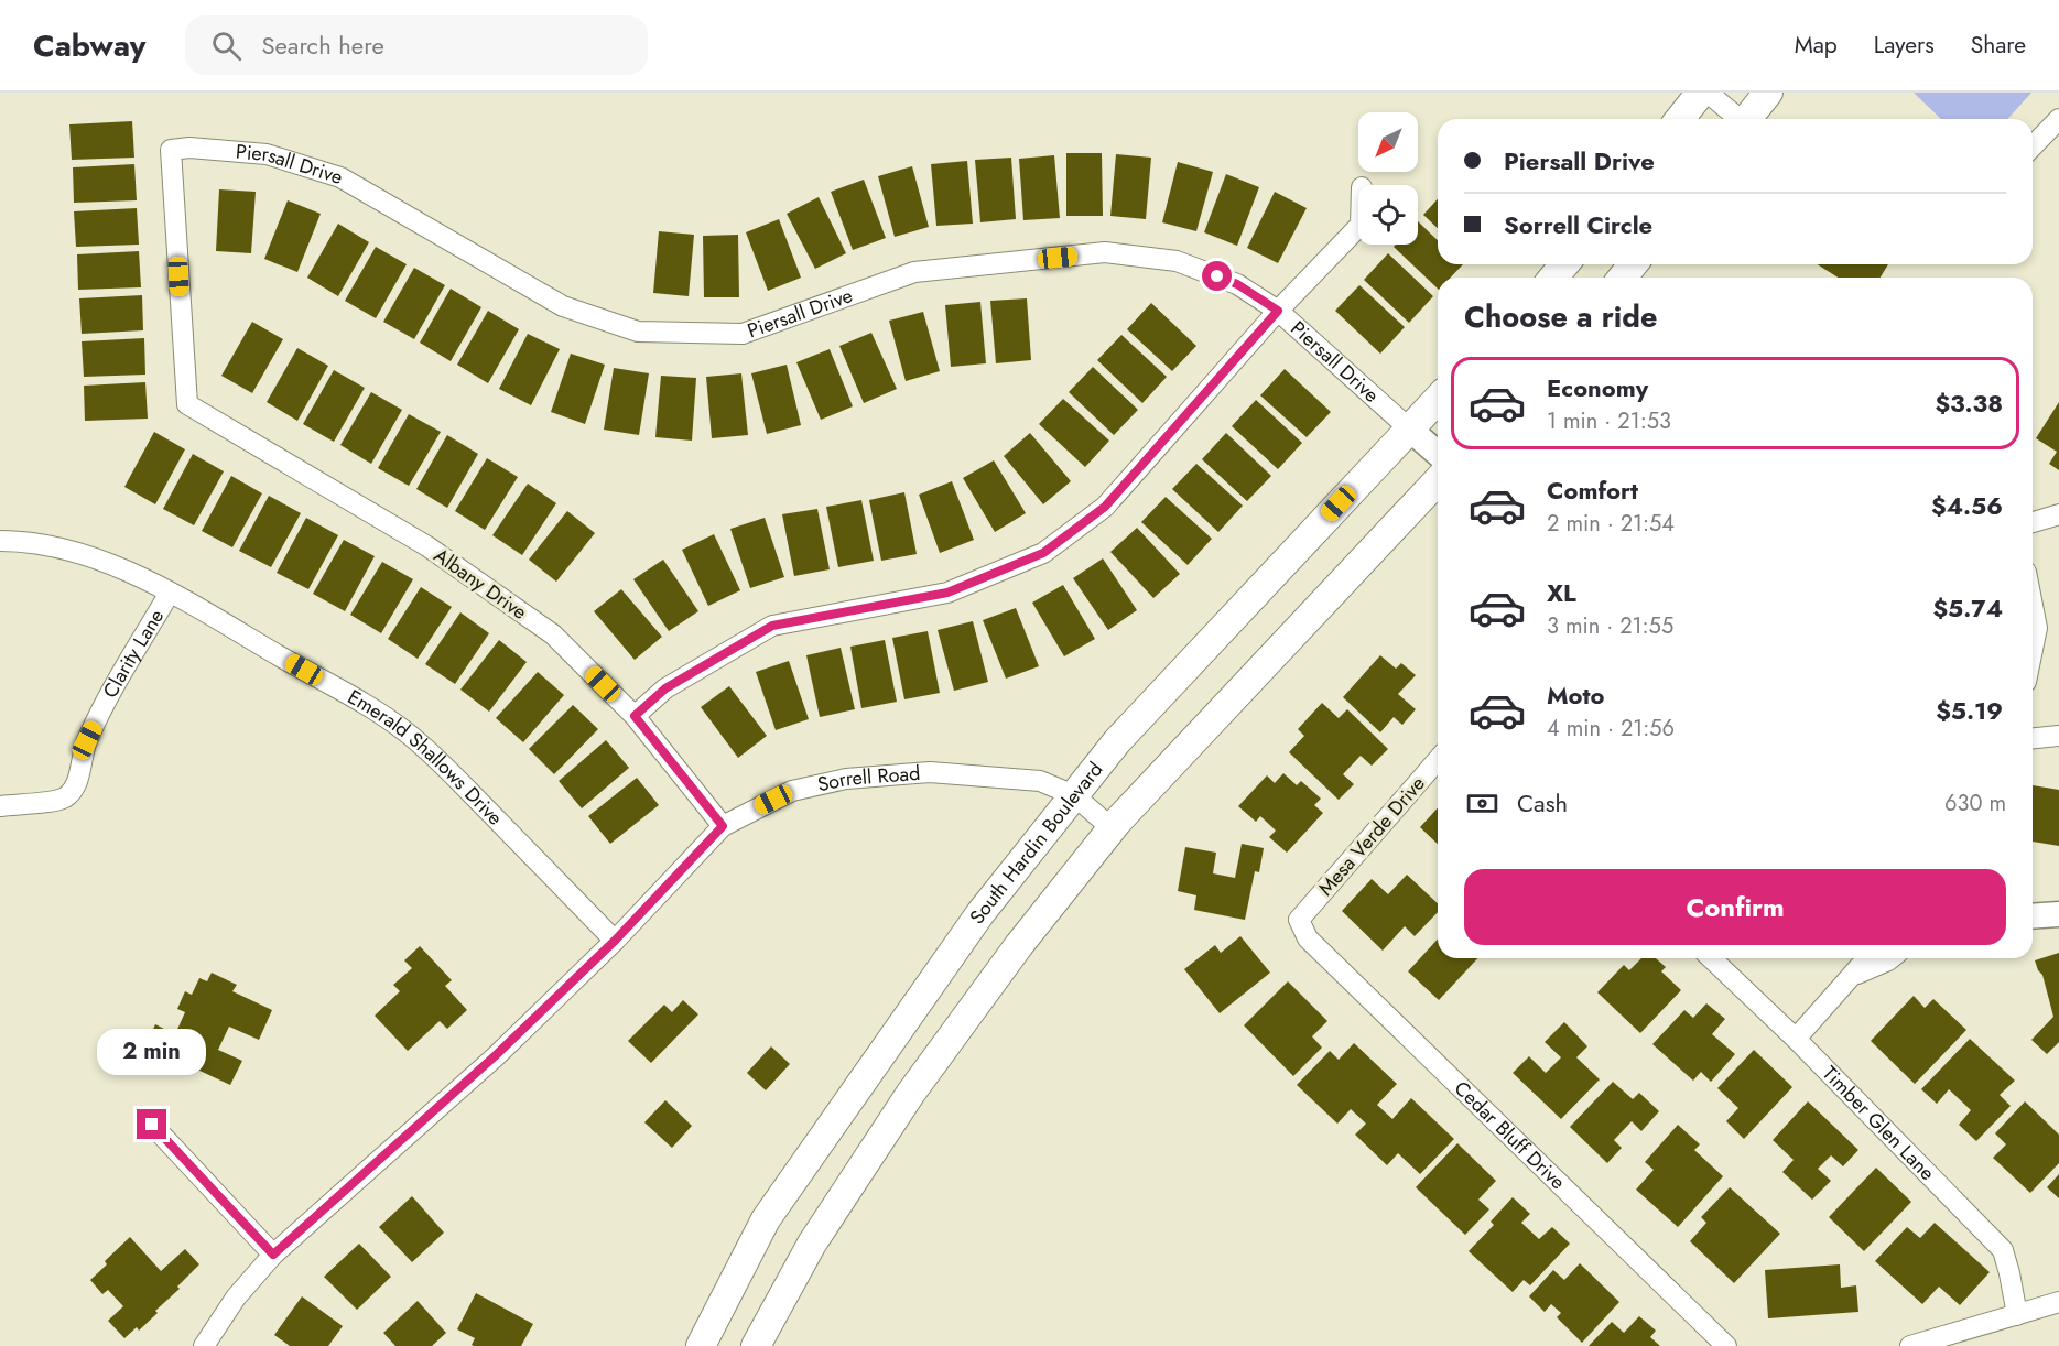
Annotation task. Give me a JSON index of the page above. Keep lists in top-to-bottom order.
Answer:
{
  "streets": {
    "main road": ["South Hardin Boulevard"],
    "street": [
      "Piersall Drive",
      "Albany Drive",
      "Clarity Lane",
      "Emerald Shallows Drive",
      "Sorrell Road",
      "Mesa Verde Drive",
      "Timber Glen Lane",
      "Cedar Bluff Drive"
    ]
  },
  "crossings": [
    ["Piersall Drive", "Albany Drive"],
    ["Piersall Drive", "South Hardin Boulevard"],
    ["Albany Drive", "Sorrell Road"],
    ["Clarity Lane", "Emerald Shallows Drive"],
    ["Emerald Shallows Drive", "Sorrell Road"],
    ["Sorrell Road", "South Hardin Boulevard"],
    ["Mesa Verde Drive", "Cedar Bluff Drive"]
  ],
  "north": "bottom left",
  "page": {
    "header": "Cabway",
    "search": "Search here",
    "nav": ["Map", "Layers", "Share"],
    "banner": ["Piersall Drive", "Sorrell Circle"],
    "heading": "Choose a ride",
    "list": [
      {
        "name": "Economy",
        "note": "1 min · 21:53",
        "value": "$3.38"
      },
      {
        "name": "Comfort",
        "note": "2 min · 21:54",
        "value": "$4.56"
      },
      {
        "name": "XL",
        "note": "3 min · 21:55",
        "value": "$5.74"
      },
      {
        "name": "Moto",
        "note": "4 min · 21:56",
        "value": "$5.19"
      }
    ],
    "pay": ["Cash", "630 m"],
    "buttons": "Confirm",
    "bubble": "2 min"
  }
}
